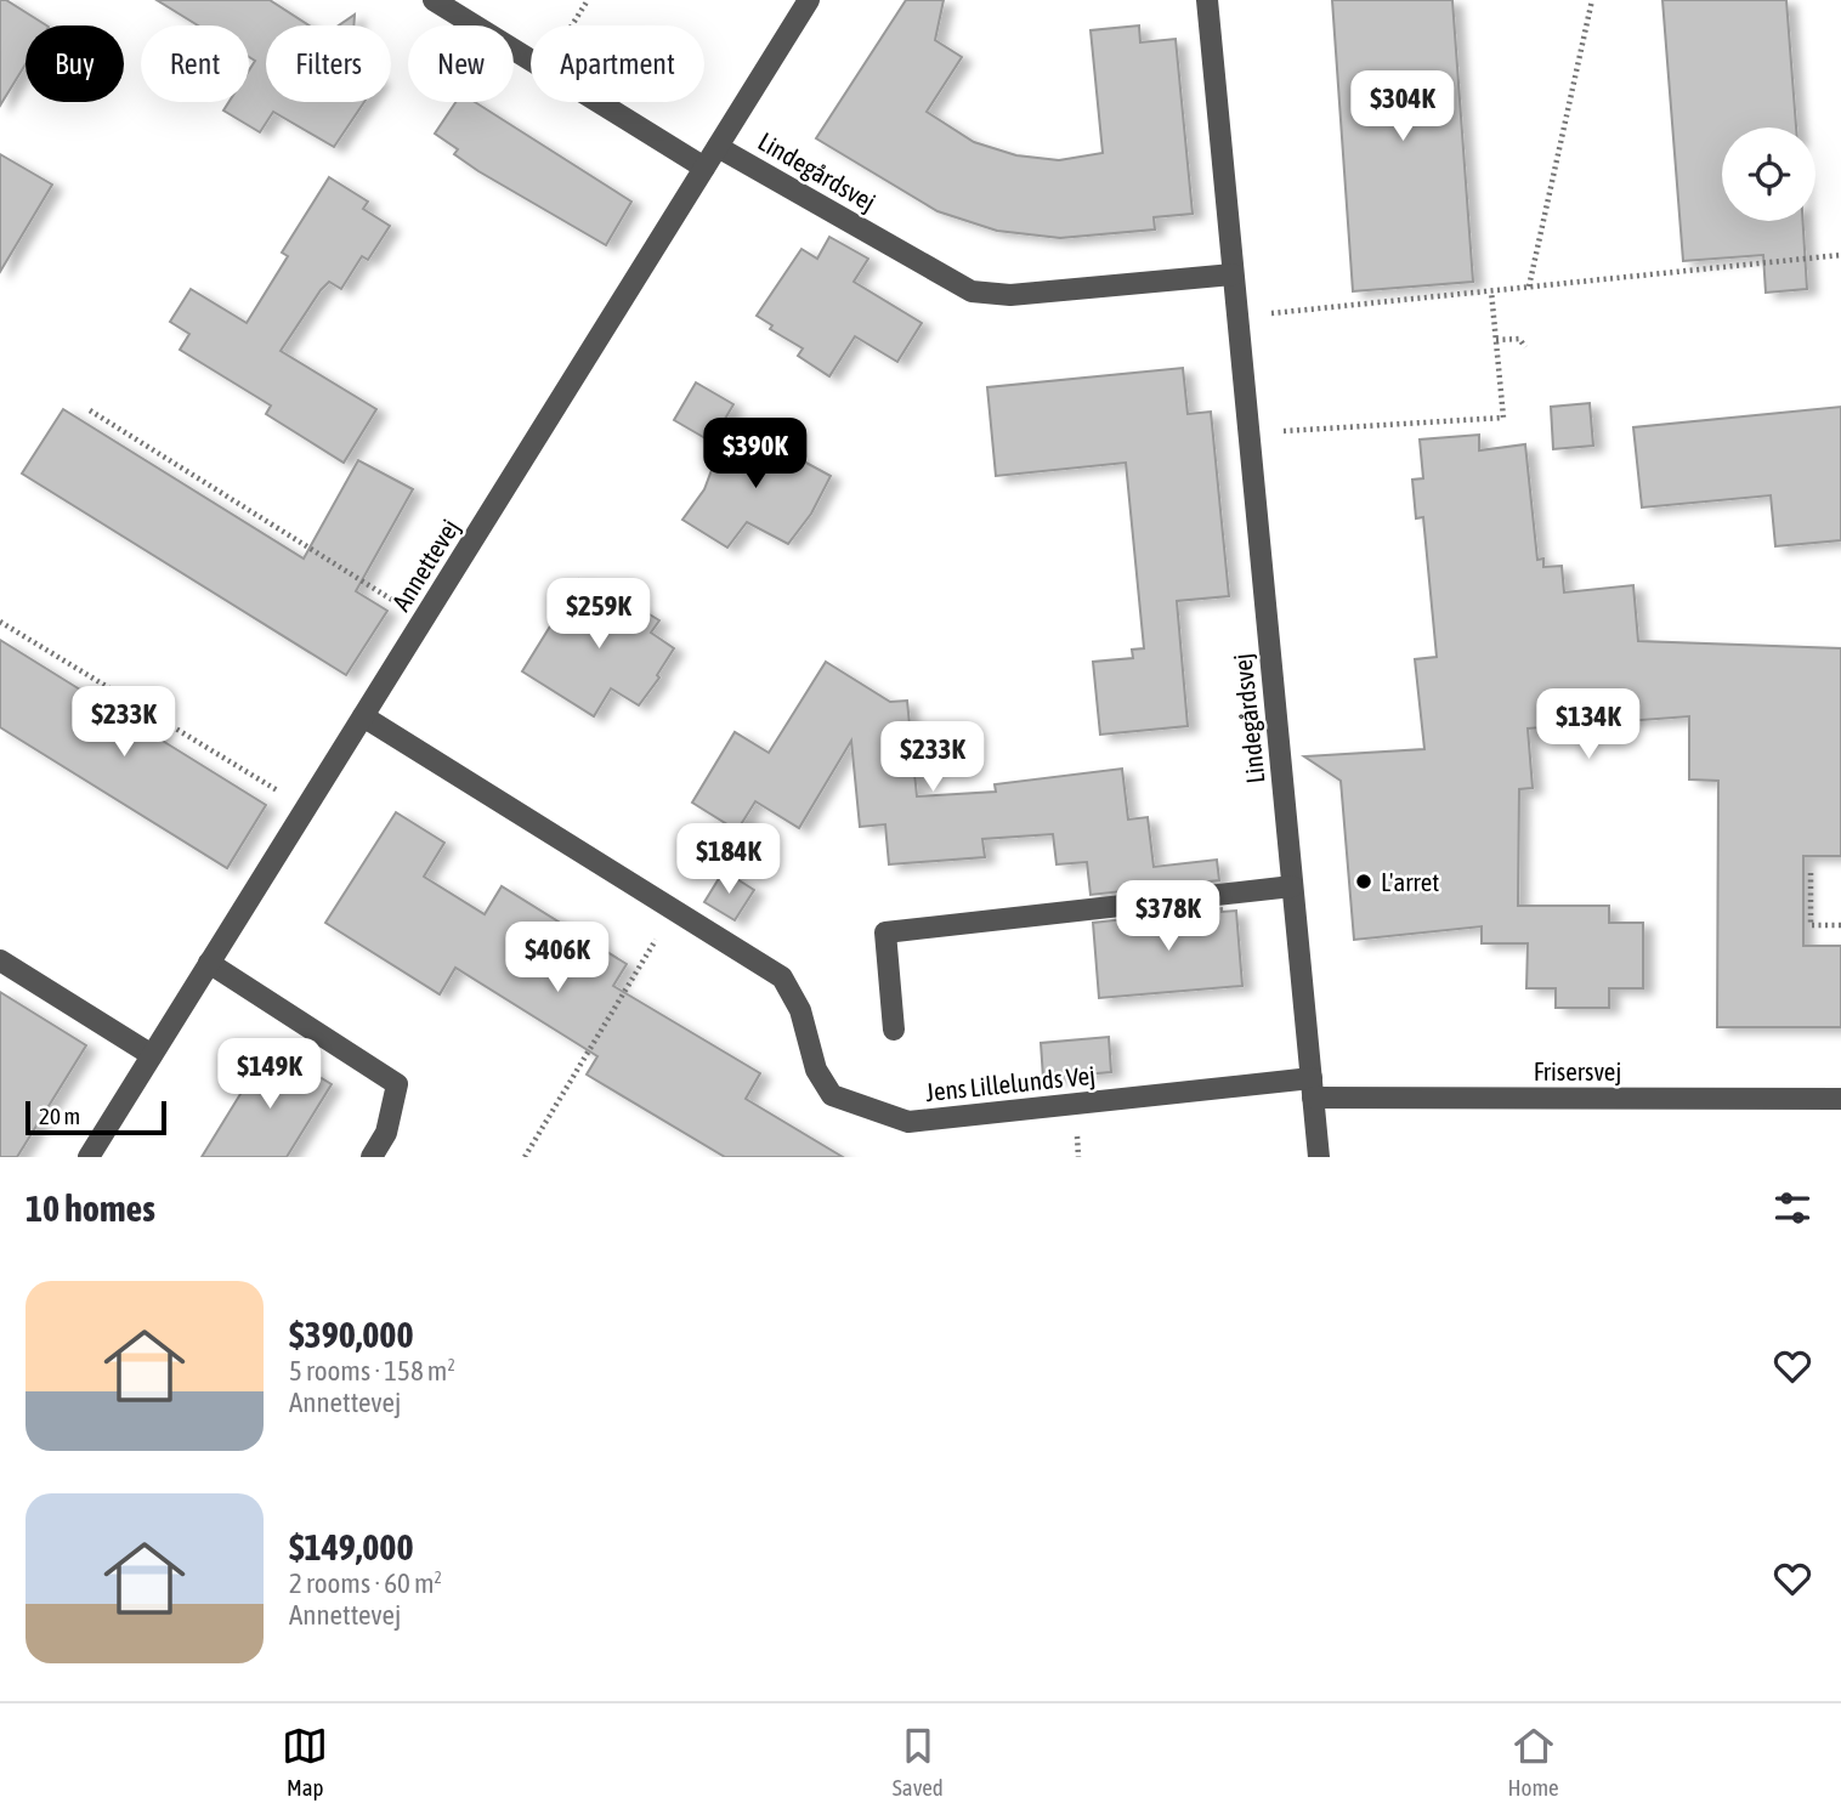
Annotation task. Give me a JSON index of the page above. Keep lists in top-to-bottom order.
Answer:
{
  "streets": {
    "street": [
      "Lindegårdsvej",
      "Annettevej",
      "Frisersvej",
      "Jens Lillelunds Vej"
    ]
  },
  "crossings": [
    ["Lindegårdsvej", "Annettevej"],
    ["Lindegårdsvej", "Frisersvej"],
    ["Lindegårdsvej", "Jens Lillelunds Vej"],
    ["Annettevej", "Jens Lillelunds Vej"],
    ["Frisersvej", "Jens Lillelunds Vej"]
  ],
  "places": ["L'arret"],
  "scale_bar": "20 m",
  "page": {
    "chip": [
      "Buy",
      "Rent",
      "Filters",
      "New",
      "Apartment"
    ],
    "price": [
      "$304K",
      "$390K",
      "$259K",
      "$233K",
      "$134K",
      "$233K",
      "$184K",
      "$378K",
      "$406K",
      "$149K"
    ],
    "scale": "20 m",
    "heading": "10 homes",
    "list": [
      {
        "name": "$390,000",
        "note": "5 rooms · 158 m² · Annettevej"
      },
      {
        "name": "$149,000",
        "note": "2 rooms · 60 m² · Annettevej"
      }
    ],
    "tabs": ["Map", "Saved", "Home"]
  }
}
